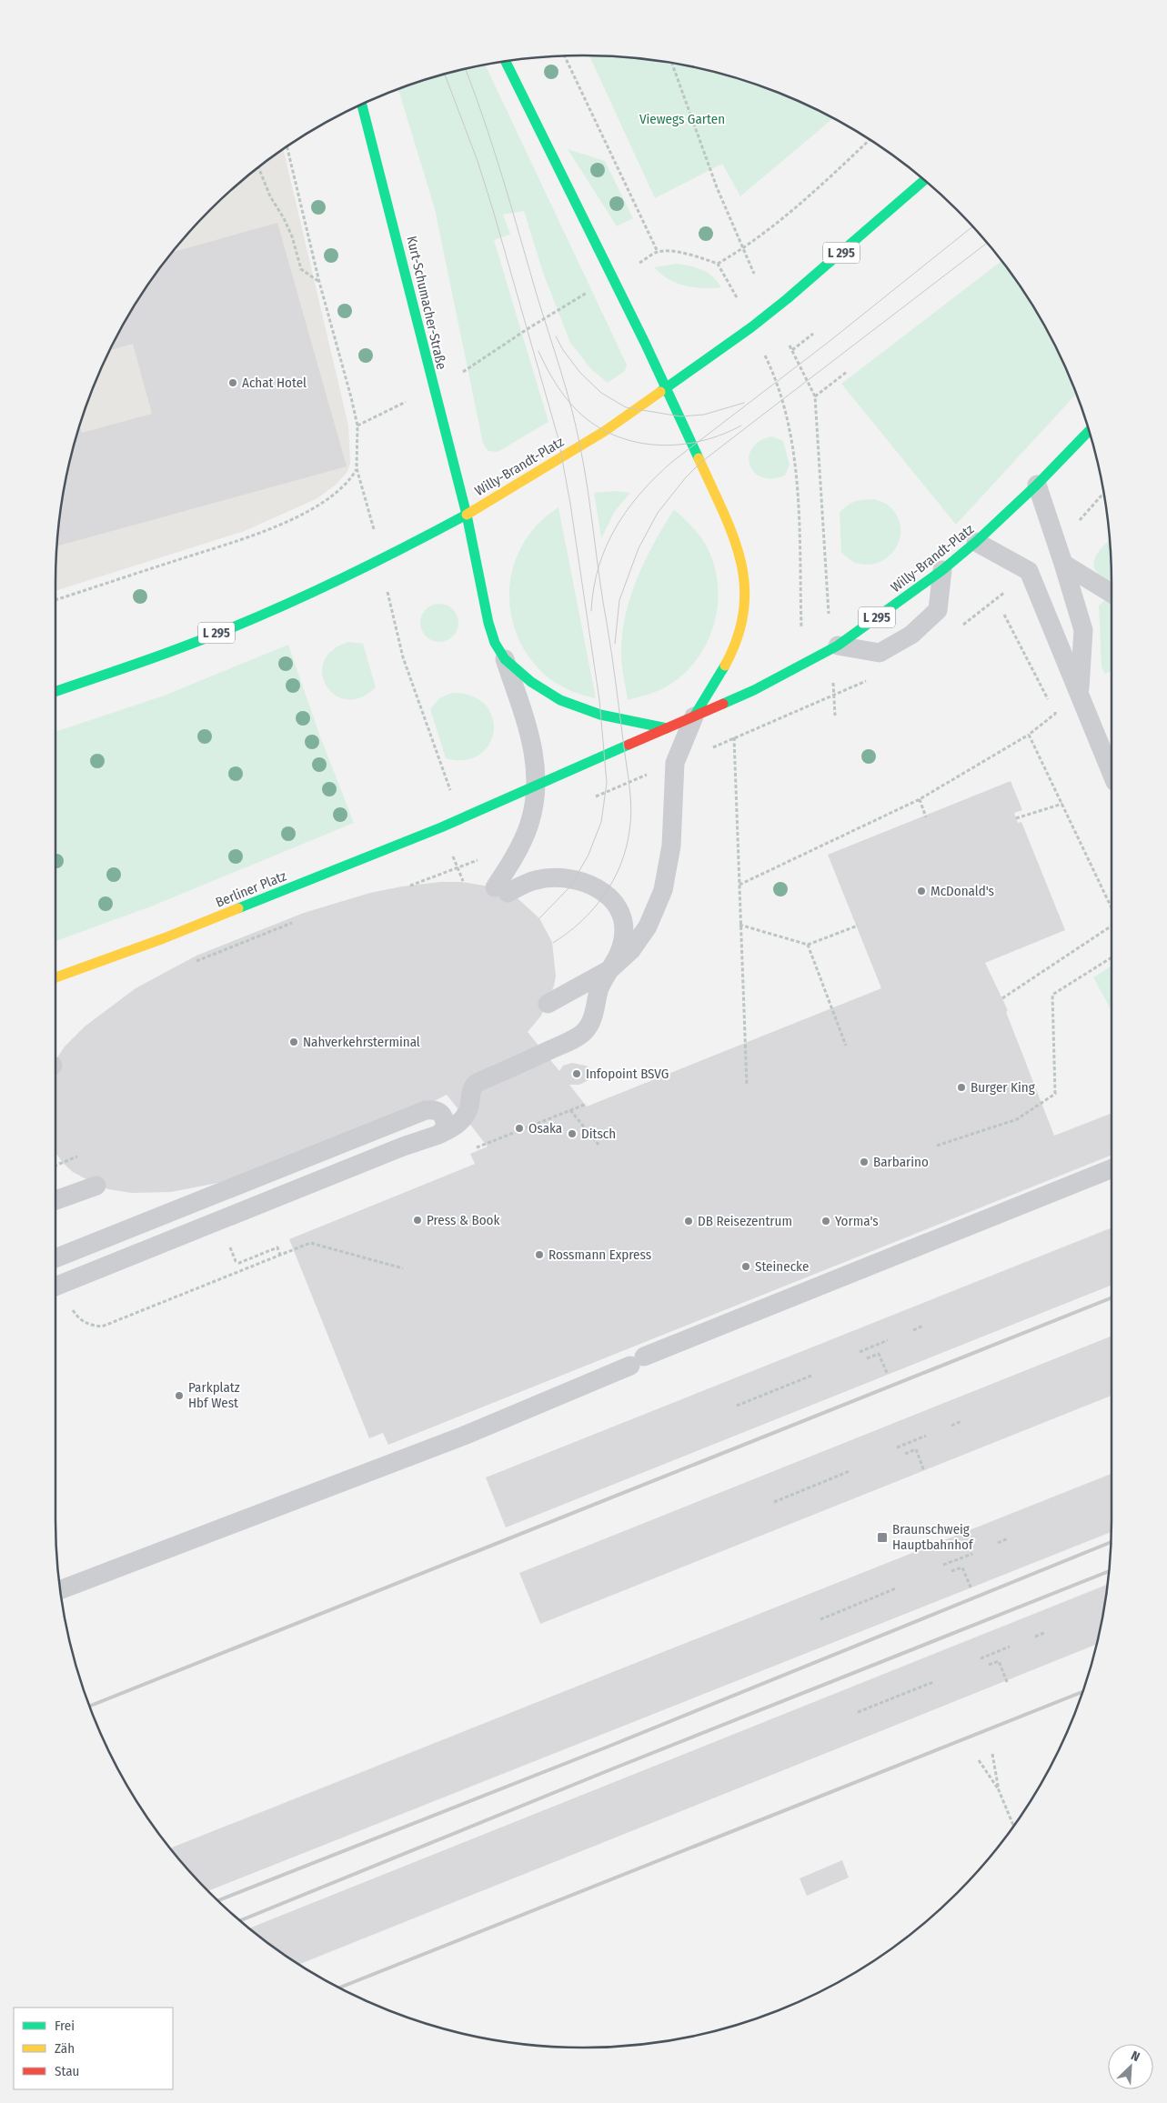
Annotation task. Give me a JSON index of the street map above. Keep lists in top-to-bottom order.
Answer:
{
  "streets": {
    "main road": [
      "L 295",
      "Kurt-Schumacher-Straße",
      "Willy-Brandt-Platz",
      "Berliner Platz"
    ]
  },
  "crossings": [
    ["Kurt-Schumacher-Straße", "Willy-Brandt-Platz"],
    ["Willy-Brandt-Platz", "Berliner Platz"]
  ],
  "parks": ["Viewegs Garten"],
  "places": {
    "other": [
      "Achat Hotel",
      "McDonald's",
      "Nahverkehrsterminal",
      "Infopoint BSVG",
      "Burger King",
      "Osaka",
      "Ditsch",
      "Barbarino",
      "Press & Book",
      "DB Reisezentrum",
      "Yorma's",
      "Rossmann Express",
      "Steinecke",
      "Parkplatz Hbf West"
    ],
    "transit": ["Braunschweig Hauptbahnhof"]
  },
  "legend": ["Frei", "Zäh", "Stau"],
  "north": "top right"
}
